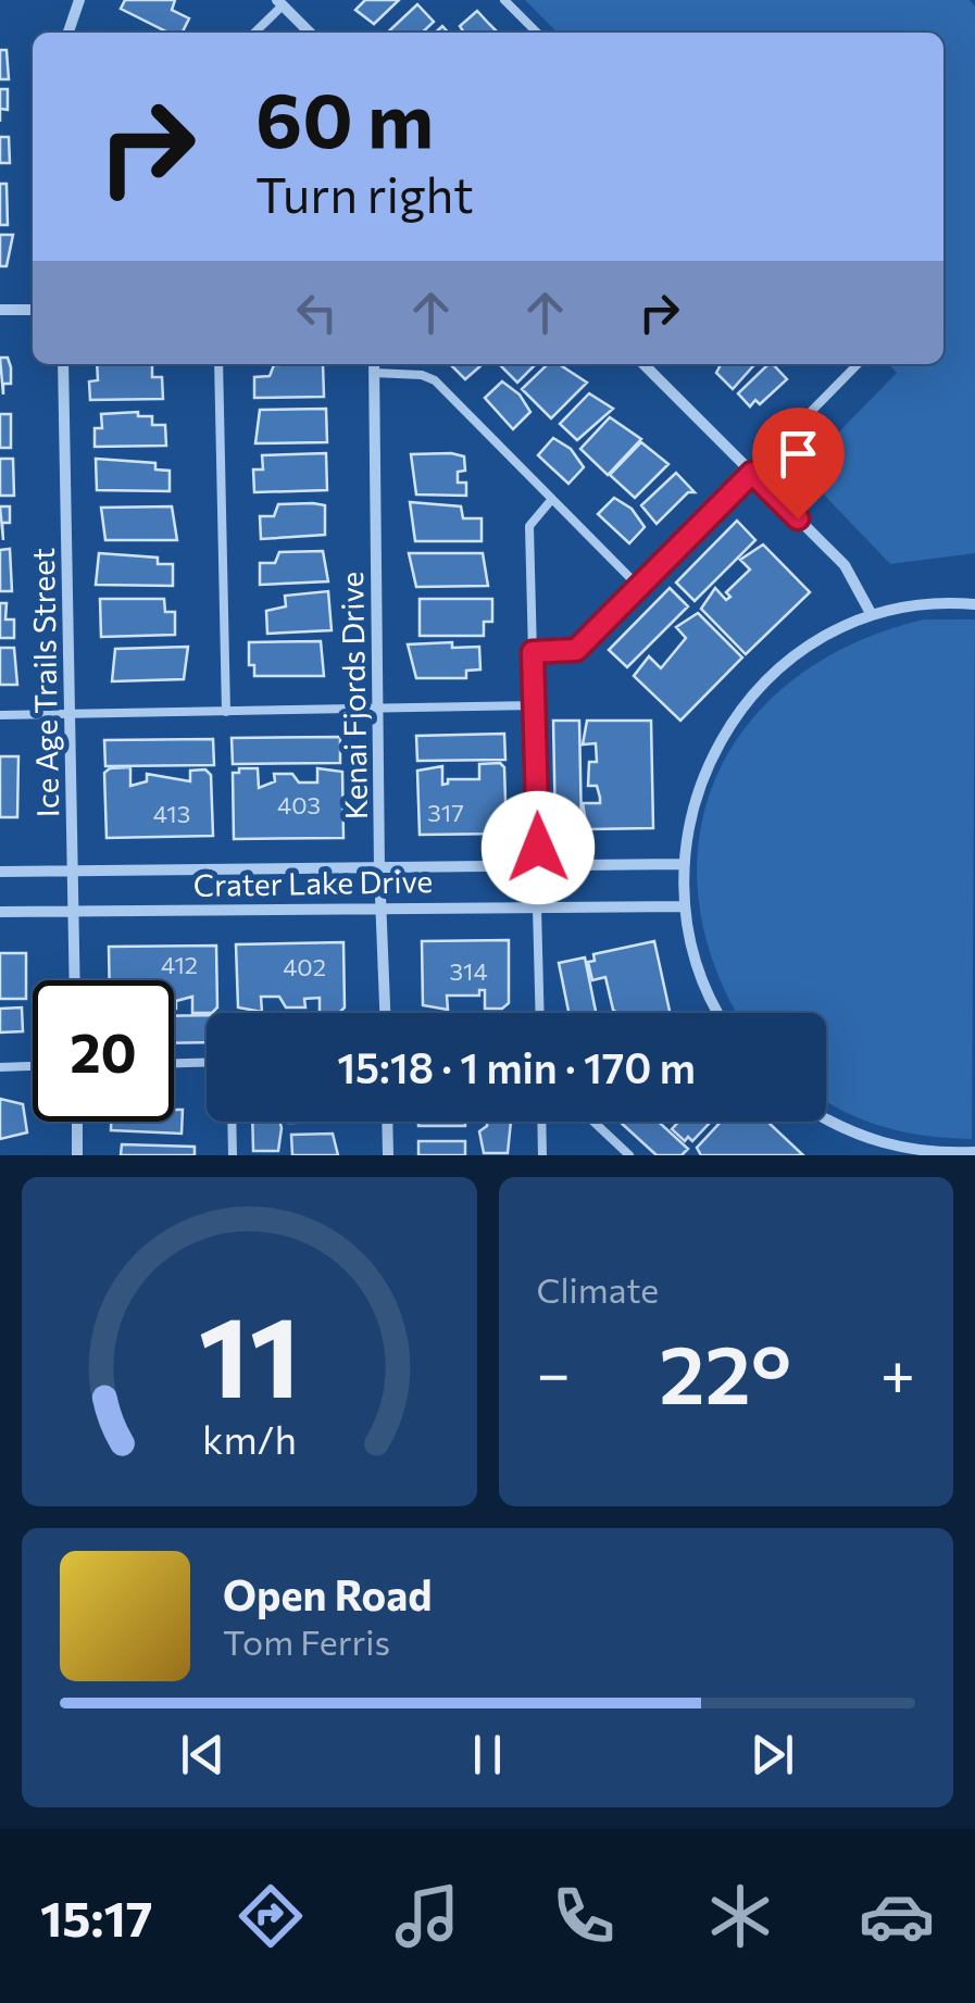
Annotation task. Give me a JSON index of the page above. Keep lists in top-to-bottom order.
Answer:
{
  "streets": {
    "street": ["Ice Age Trails Street", "Kenai Fjords Drive", "Crater Lake Drive"]
  },
  "crossings": [
    ["Ice Age Trails Street", "Crater Lake Drive"],
    ["Kenai Fjords Drive", "Crater Lake Drive"]
  ],
  "house_numbers": [
    "403",
    "317",
    "413",
    "412",
    "402",
    "314"
  ],
  "page": {
    "turn": ["60 m", "Turn right"],
    "limit": "20",
    "trip": "15:18 · 1 min · 170 m",
    "tile": "Climate",
    "heat": ["−", "22°", "+"],
    "song": ["Open Road", "Tom Ferris"],
    "tabs": "15:17",
    "gauge": ["11", "km/h"]
  }
}
